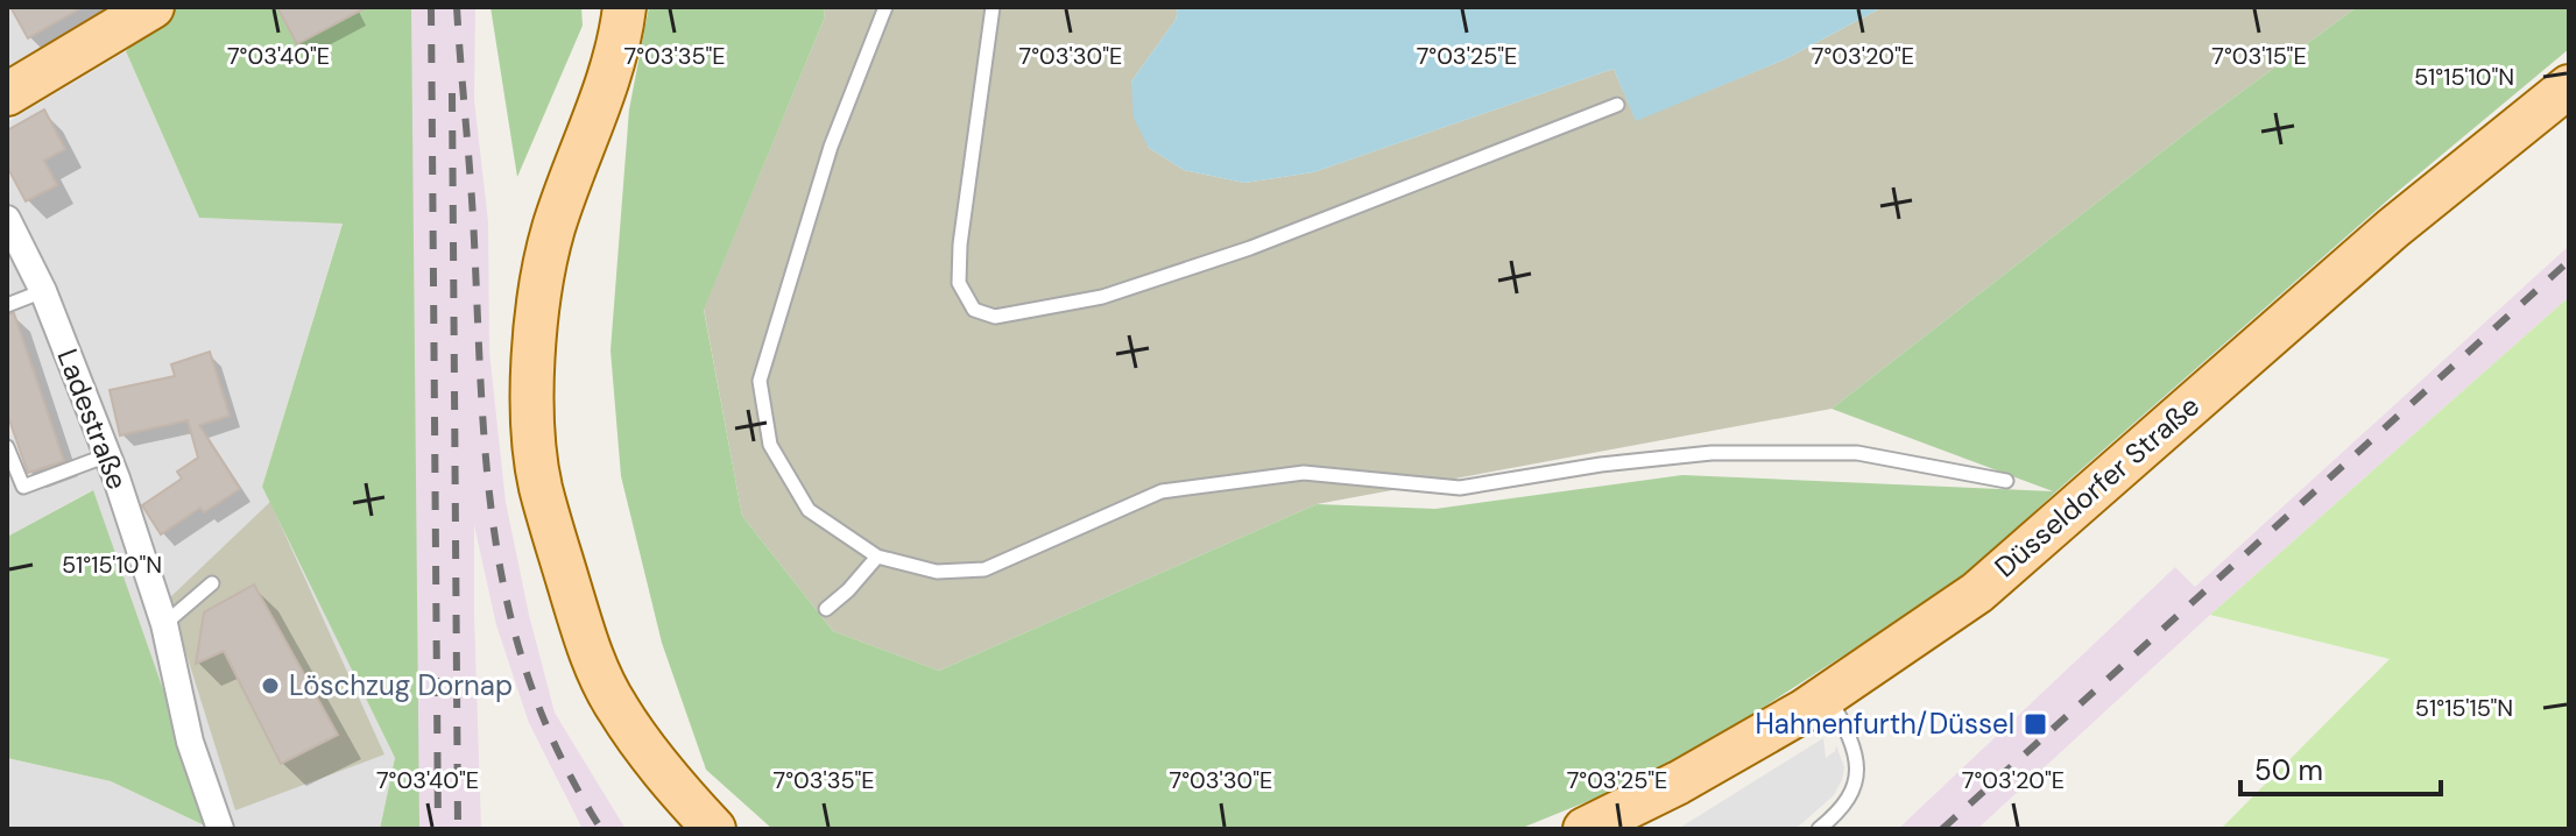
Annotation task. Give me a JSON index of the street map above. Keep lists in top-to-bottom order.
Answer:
{
  "streets": {
    "main road": ["Düsseldorfer Straße"],
    "street": ["Ladestraße"]
  },
  "places": {
    "other": ["Löschzug Dornap"],
    "transit": ["Hahnenfurth/Düssel"]
  },
  "scale_bar": "50 m",
  "coordinates": [
    "7°03'40\"E",
    "7°03'35\"E",
    "7°03'30\"E",
    "7°03'25\"E",
    "7°03'20\"E",
    "7°03'15\"E",
    "51°15'10\"N",
    "51°15'15\"N"
  ]
}
